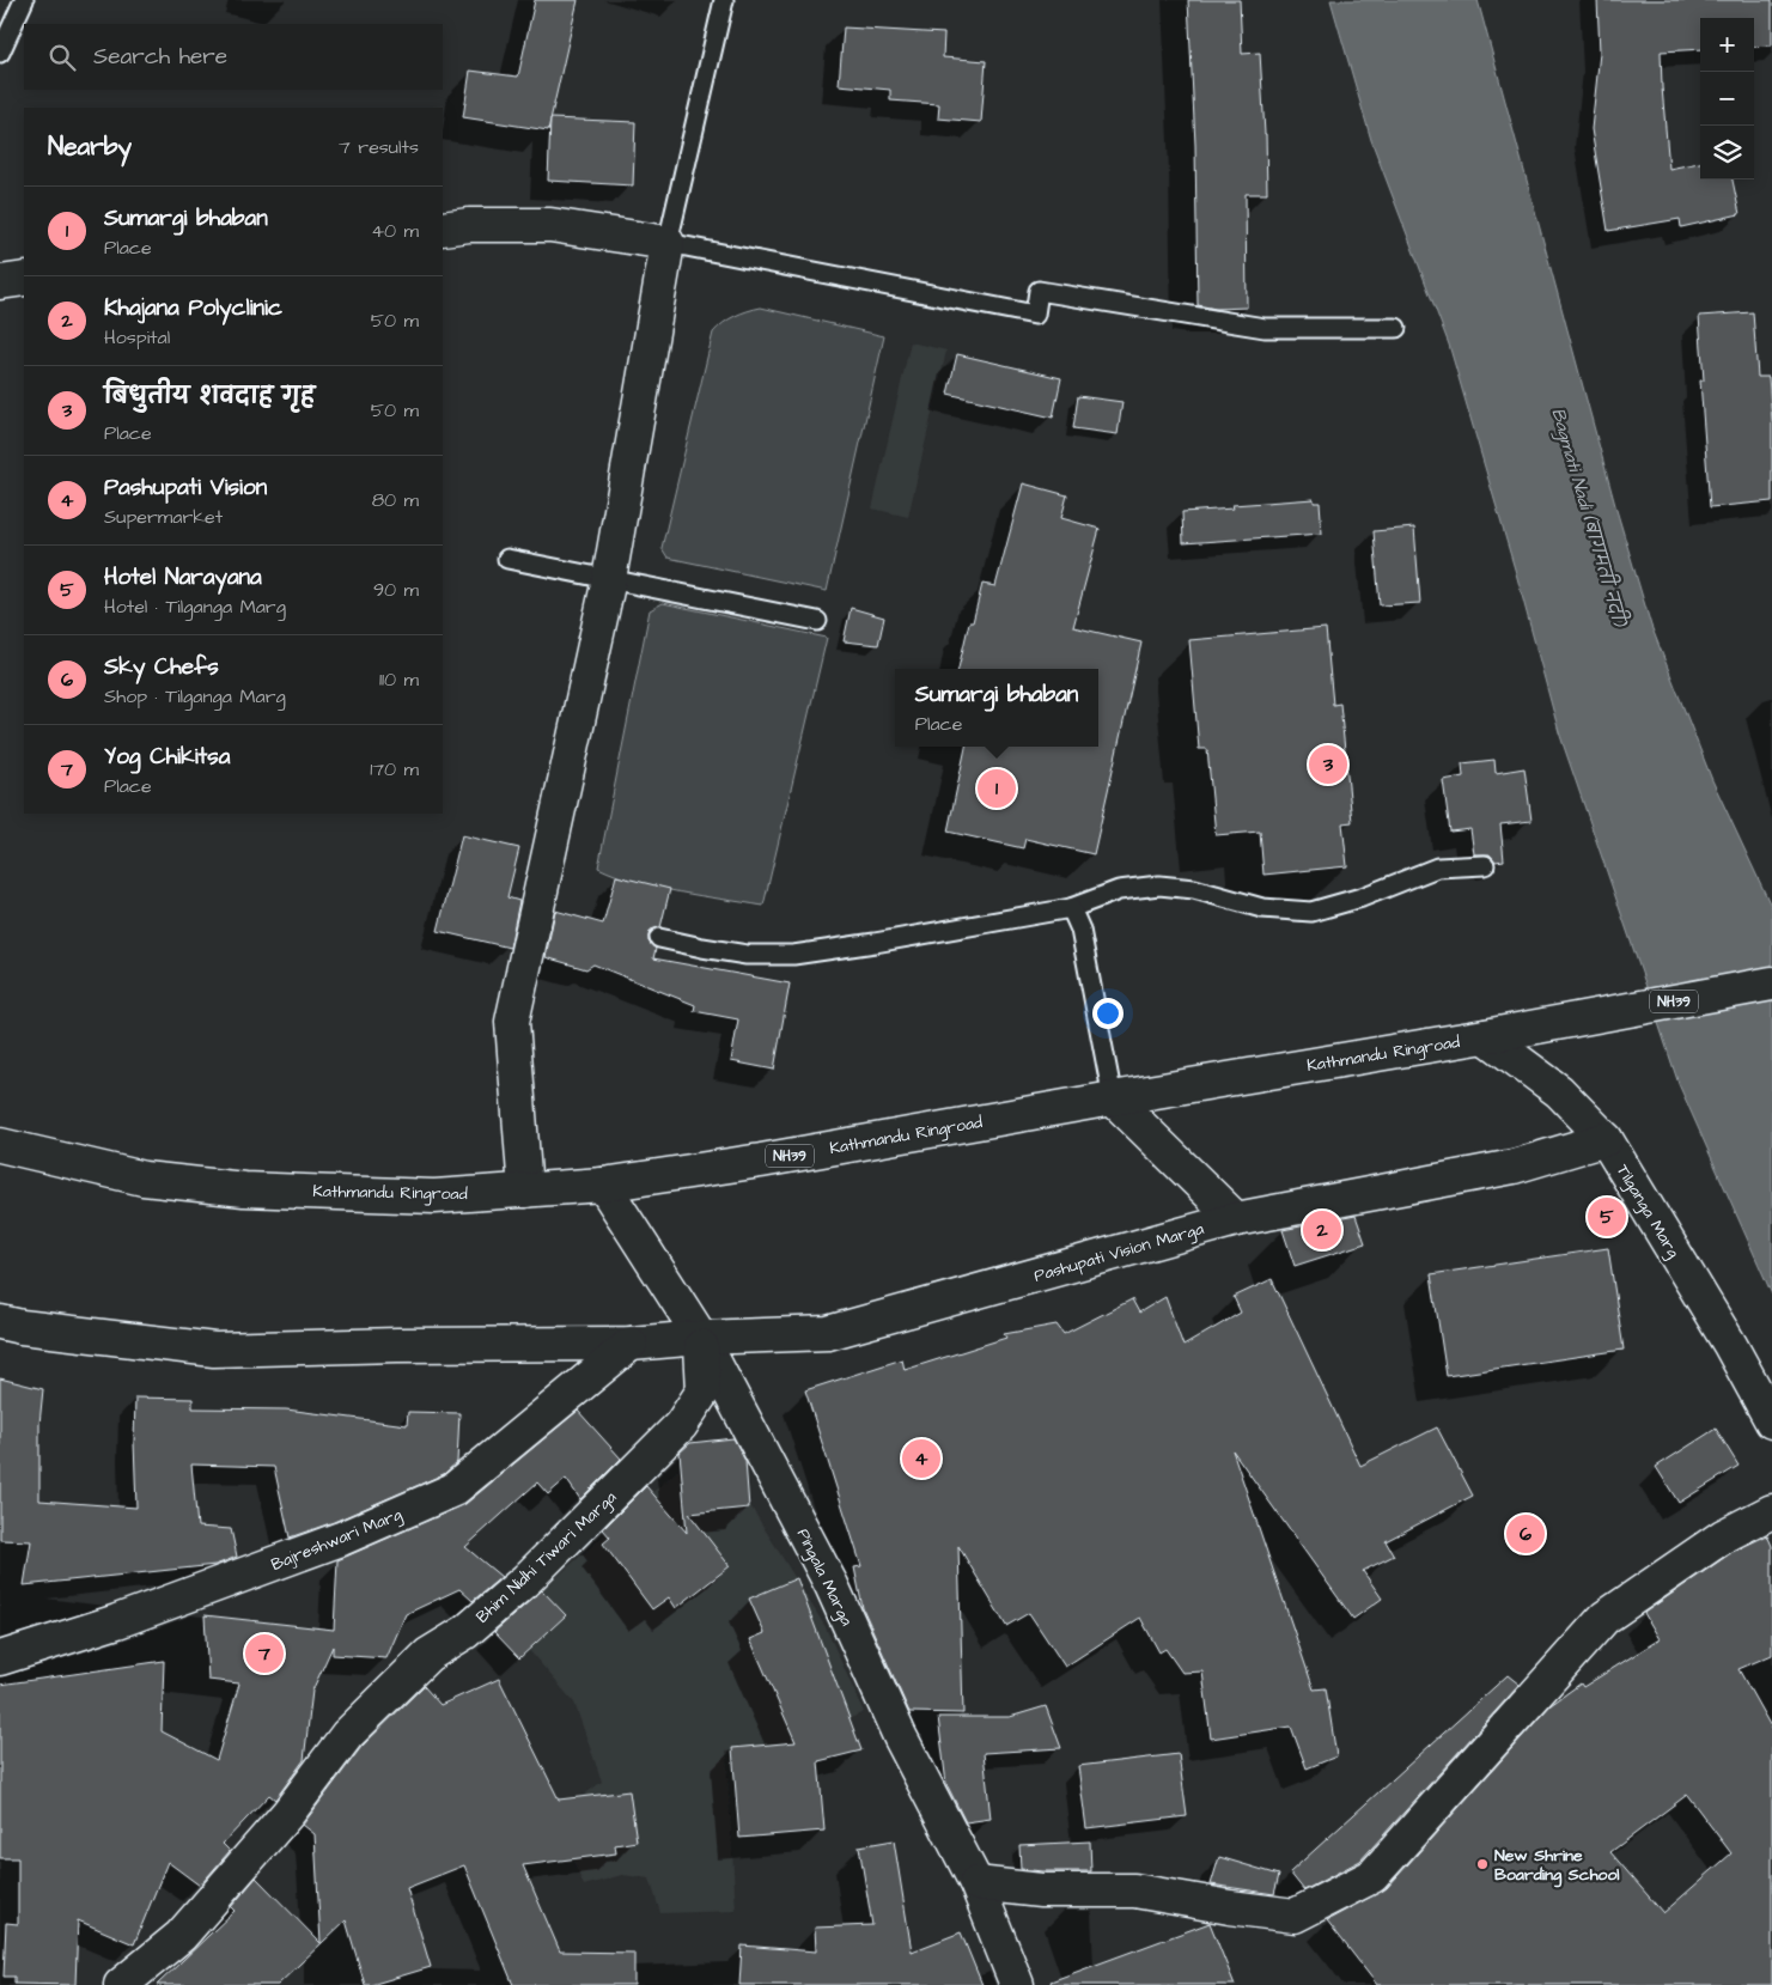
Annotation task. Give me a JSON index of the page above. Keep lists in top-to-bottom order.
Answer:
{
  "streets": {
    "main road": [
      "NH39",
      "Kathmandu Ringroad",
      "Tilganga Marg",
      "Pashupati Vision Marga",
      "Bajreshwari Marg",
      "Bhim Nidhi Tiwari Marga",
      "Pingala Marga"
    ]
  },
  "crossings": [
    ["Kathmandu Ringroad", "Tilganga Marg"],
    ["Kathmandu Ringroad", "Pingala Marga"],
    ["Tilganga Marg", "Pashupati Vision Marga"],
    ["Pashupati Vision Marga", "Bajreshwari Marg"],
    ["Pashupati Vision Marga", "Bhim Nidhi Tiwari Marga"],
    ["Pashupati Vision Marga", "Pingala Marga"],
    ["Bhim Nidhi Tiwari Marga", "Pingala Marga"]
  ],
  "water": ["Bagmati Nadi (बागमती नदी)"],
  "places": ["New Shrine Boarding School"],
  "page": {
    "map_buttons": ["+", "−"],
    "search": "Search here",
    "heading": ["Nearby", "7 results"],
    "list": [
      {
        "mark": "1",
        "name": "Sumargi bhaban",
        "note": "Place",
        "value": "40 m"
      },
      {
        "mark": "2",
        "name": "Khajana Polyclinic",
        "note": "Hospital",
        "value": "50 m"
      },
      {
        "mark": "3",
        "name": "बिधुतीय शवदाह गृह",
        "note": "Place",
        "value": "50 m"
      },
      {
        "mark": "4",
        "name": "Pashupati Vision",
        "note": "Supermarket",
        "value": "80 m"
      },
      {
        "mark": "5",
        "name": "Hotel Narayana",
        "note": "Hotel · Tilganga Marg",
        "value": "90 m"
      },
      {
        "mark": "6",
        "name": "Sky Chefs",
        "note": "Shop · Tilganga Marg",
        "value": "110 m"
      },
      {
        "mark": "7",
        "name": "Yog Chikitsa",
        "note": "Place",
        "value": "170 m"
      }
    ],
    "popup": ["Sumargi bhaban", "Place"],
    "pins": [
      "3",
      "1",
      "5",
      "2",
      "4",
      "6",
      "7"
    ]
  }
}
